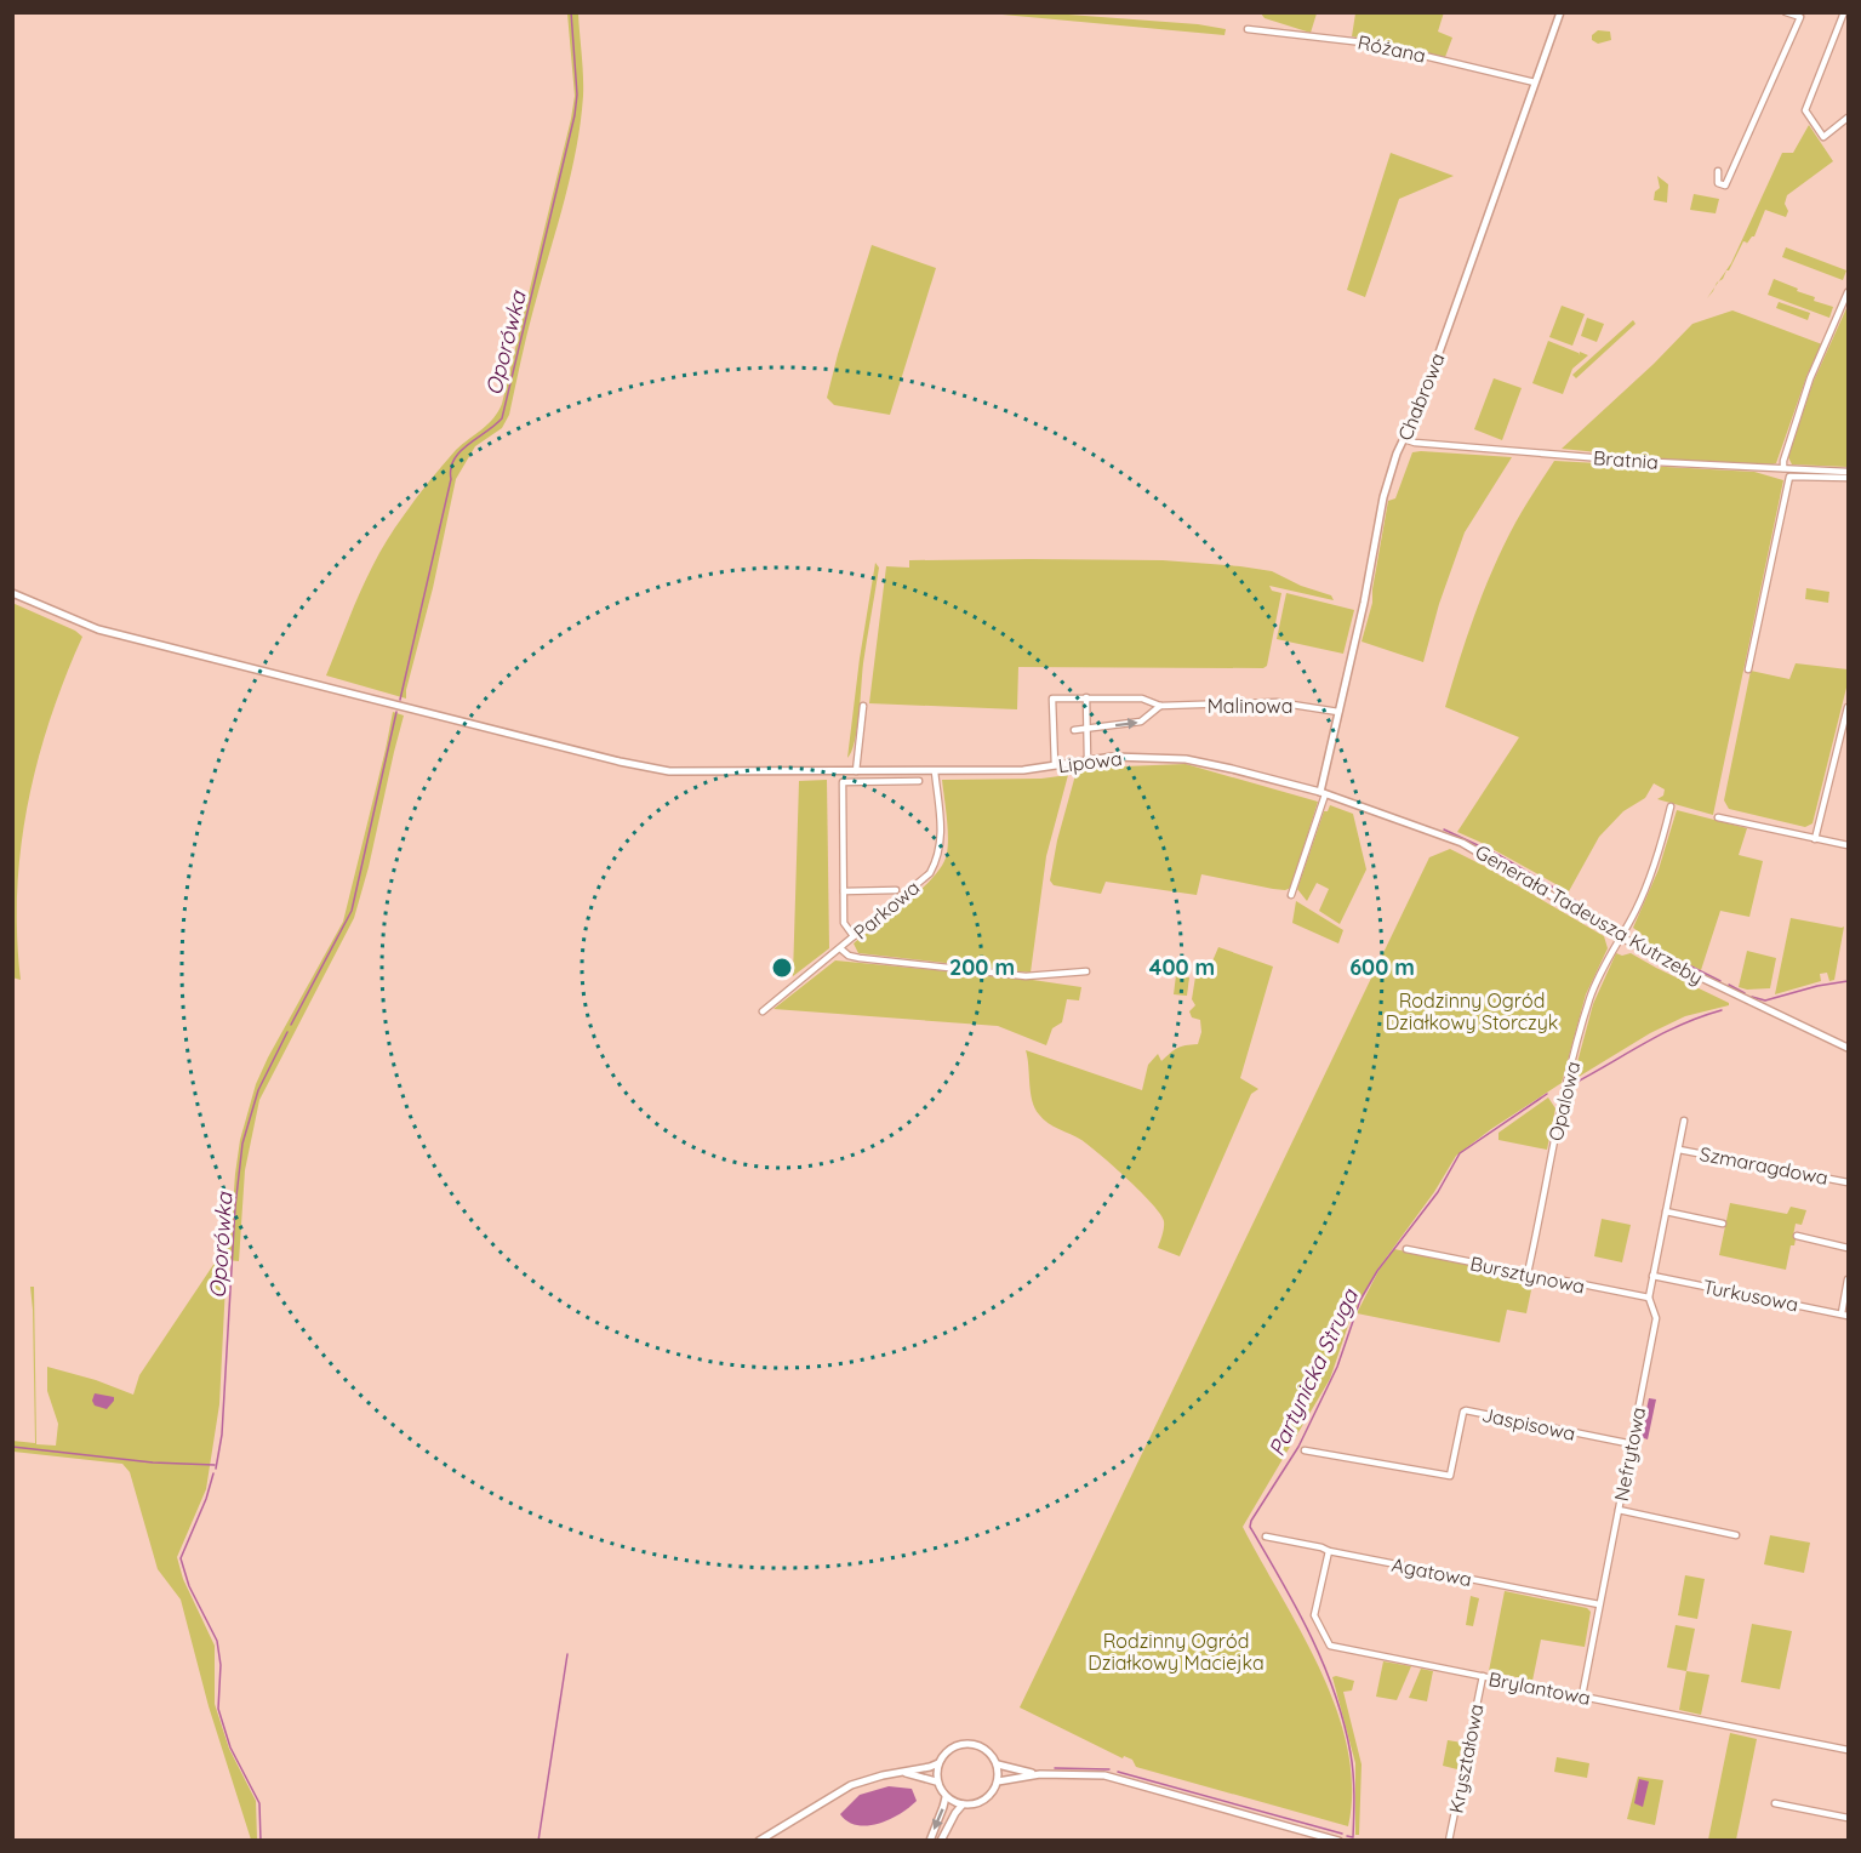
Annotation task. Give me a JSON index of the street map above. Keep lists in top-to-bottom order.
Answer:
{
  "streets": {
    "street": [
      "Różana",
      "Chabrowa",
      "Bratnia",
      "Malinowa",
      "Lipowa",
      "Parkowa",
      "Generała Tadeusza Kutrzeby",
      "Opalowa",
      "Szmaragdowa",
      "Bursztynowa",
      "Turkusowa",
      "Jaspisowa",
      "Nefrytowa",
      "Agatowa",
      "Brylantowa",
      "Kryształowa"
    ]
  },
  "crossings": [
    ["Różana", "Chabrowa"],
    ["Chabrowa", "Bratnia"],
    ["Chabrowa", "Malinowa"],
    ["Chabrowa", "Lipowa"],
    ["Chabrowa", "Generała Tadeusza Kutrzeby"],
    ["Malinowa", "Lipowa"],
    ["Lipowa", "Parkowa"],
    ["Lipowa", "Generała Tadeusza Kutrzeby"],
    ["Generała Tadeusza Kutrzeby", "Opalowa"],
    ["Opalowa", "Bursztynowa"],
    ["Szmaragdowa", "Nefrytowa"],
    ["Bursztynowa", "Nefrytowa"],
    ["Turkusowa", "Nefrytowa"],
    ["Jaspisowa", "Nefrytowa"],
    ["Nefrytowa", "Agatowa"],
    ["Nefrytowa", "Brylantowa"],
    ["Agatowa", "Brylantowa"],
    ["Brylantowa", "Kryształowa"]
  ],
  "water": ["Oporówka", "Partynicka Struga"],
  "parks": ["Rodzinny Ogród Działkowy Storczyk", "Rodzinny Ogród Działkowy Maciejka"],
  "rings": ["200 m", "400 m", "600 m"]
}
